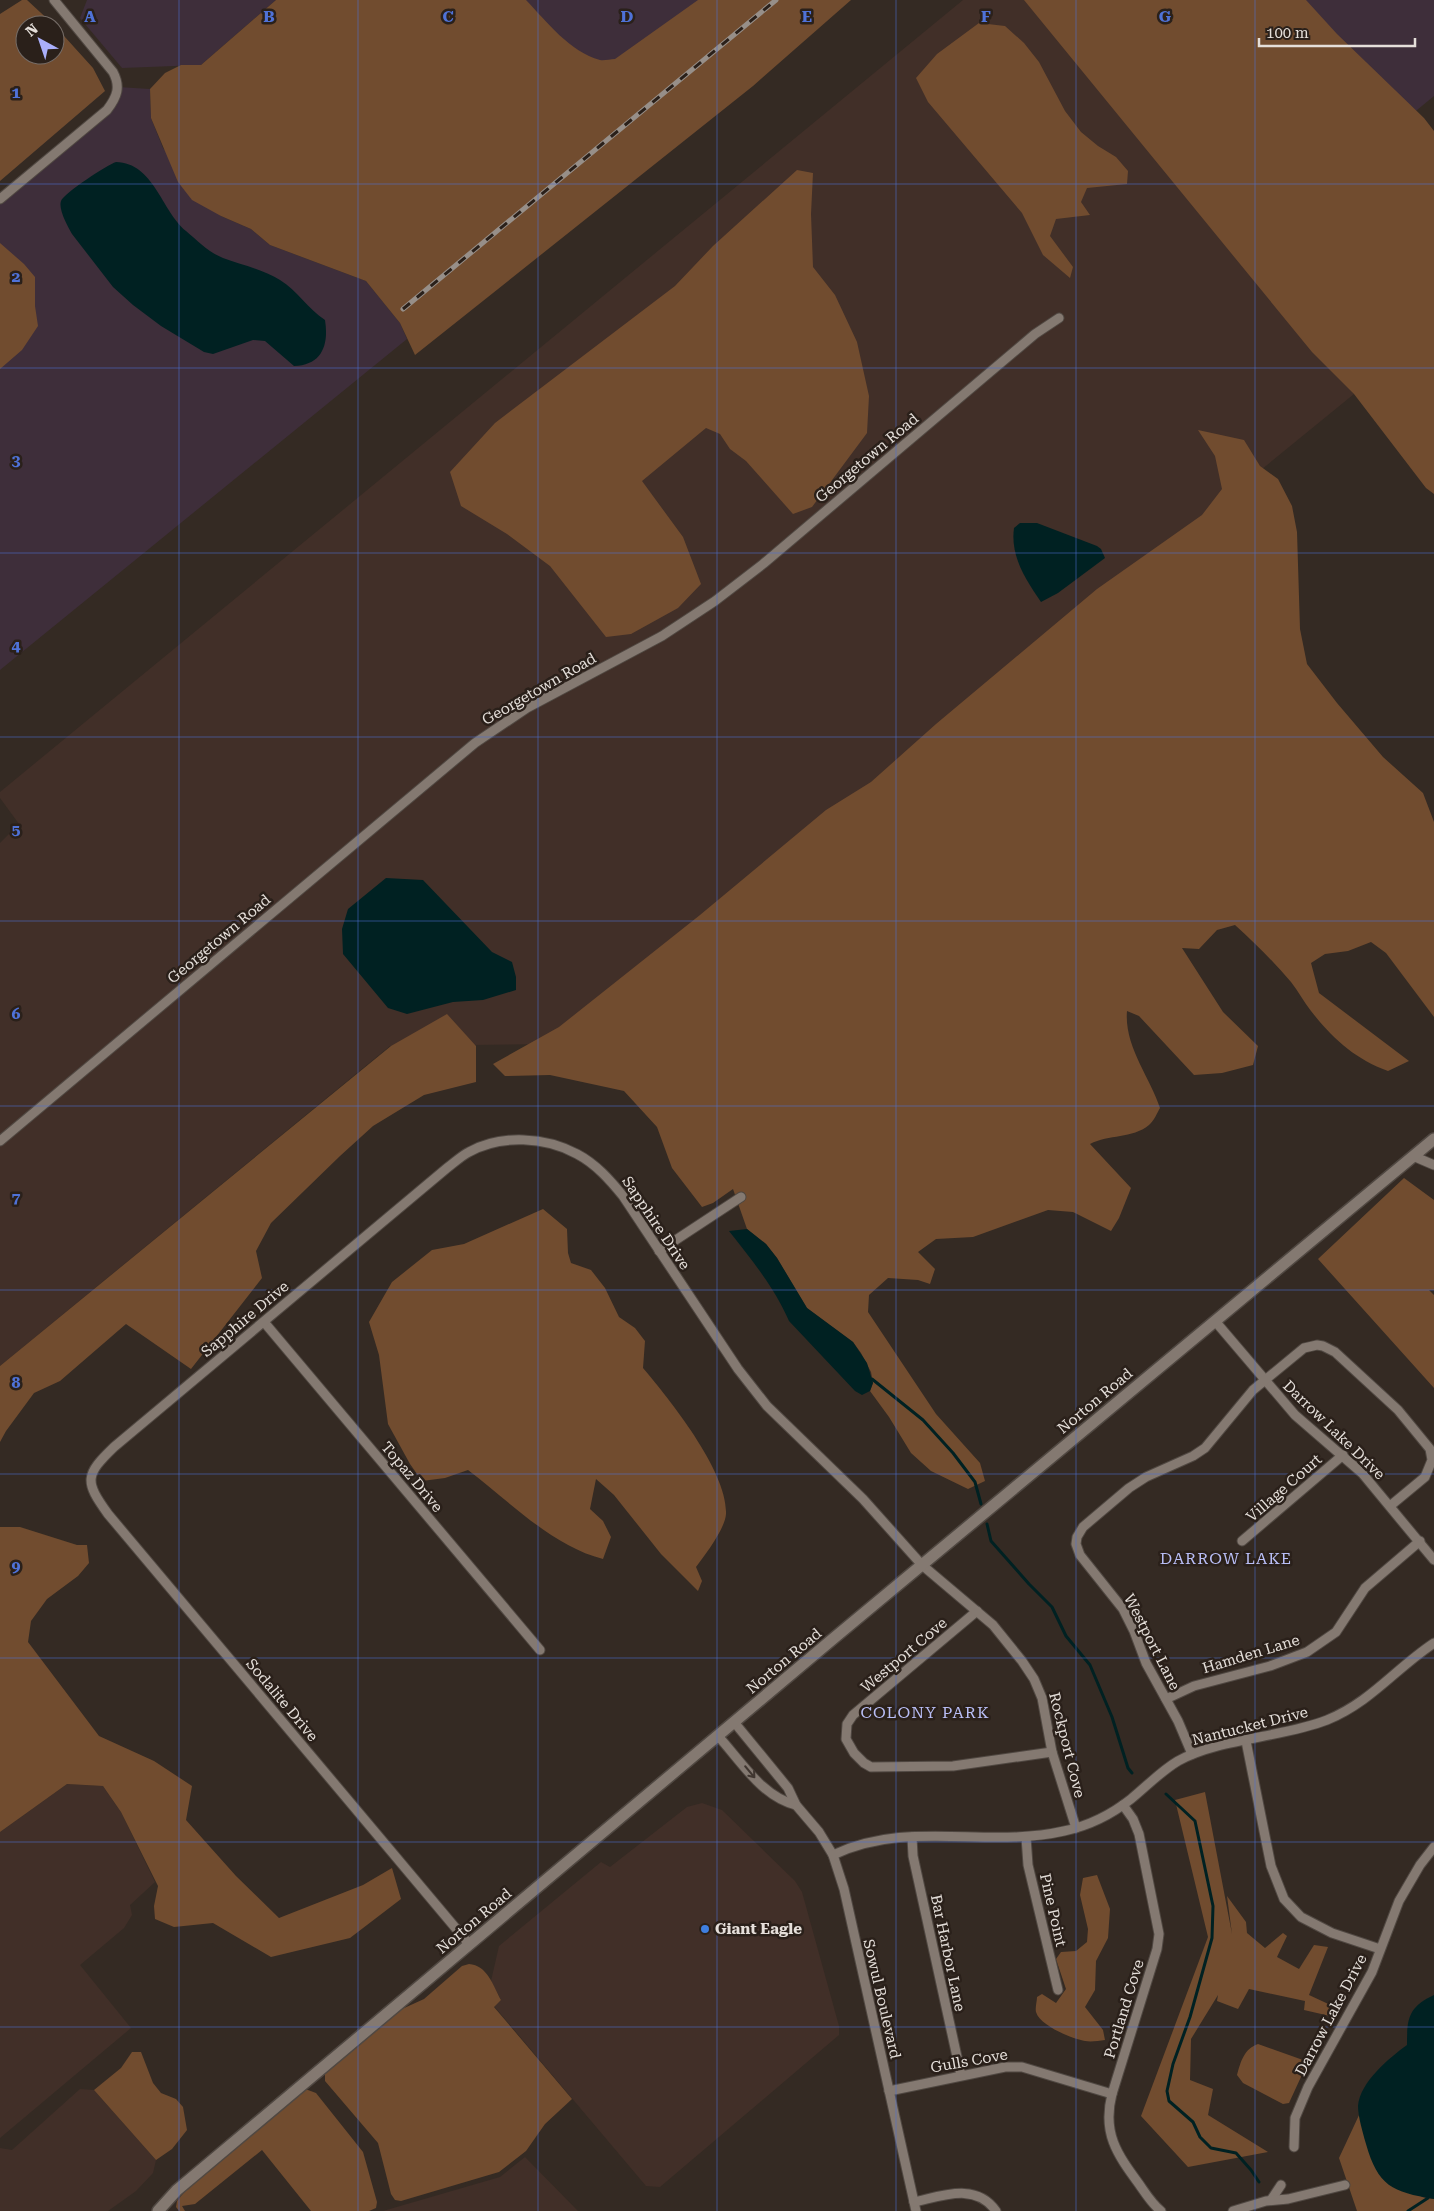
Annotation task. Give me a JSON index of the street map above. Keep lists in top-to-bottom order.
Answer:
{
  "streets": {
    "street": [
      "Georgetown Road",
      "Sapphire Drive",
      "Norton Road",
      "Darrow Lake Drive",
      "Topaz Drive",
      "Village Court",
      "Westport Lane",
      "Hamden Lane",
      "Westport Cove",
      "Sodalite Drive",
      "Nantucket Drive",
      "Rockport Cove",
      "Pine Point",
      "Bar Harbor Lane",
      "Sowul Boulevard",
      "Portland Cove",
      "Gulls Cove"
    ]
  },
  "crossings": [
    ["Sapphire Drive", "Norton Road"],
    ["Sapphire Drive", "Topaz Drive"],
    ["Sapphire Drive", "Sodalite Drive"],
    ["Sapphire Drive", "Rockport Cove"],
    ["Norton Road", "Darrow Lake Drive"],
    ["Norton Road", "Sodalite Drive"],
    ["Norton Road", "Rockport Cove"],
    ["Norton Road", "Sowul Boulevard"],
    ["Darrow Lake Drive", "Village Court"],
    ["Darrow Lake Drive", "Westport Lane"],
    ["Darrow Lake Drive", "Hamden Lane"],
    ["Westport Lane", "Hamden Lane"],
    ["Westport Lane", "Nantucket Drive"],
    ["Westport Cove", "Rockport Cove"],
    ["Nantucket Drive", "Rockport Cove"],
    ["Nantucket Drive", "Pine Point"],
    ["Nantucket Drive", "Bar Harbor Lane"],
    ["Nantucket Drive", "Sowul Boulevard"],
    ["Nantucket Drive", "Portland Cove"],
    ["Bar Harbor Lane", "Gulls Cove"],
    ["Sowul Boulevard", "Gulls Cove"],
    ["Portland Cove", "Gulls Cove"]
  ],
  "districts": ["DARROW LAKE", "COLONY PARK"],
  "places": ["Giant Eagle"],
  "scale_bar": "100 m",
  "north": "top left",
  "grid": {
    "columns": [
      "A",
      "B",
      "C",
      "D",
      "E",
      "F",
      "G"
    ],
    "rows": [
      "1",
      "2",
      "3",
      "4",
      "5",
      "6",
      "7",
      "8",
      "9"
    ]
  }
}
